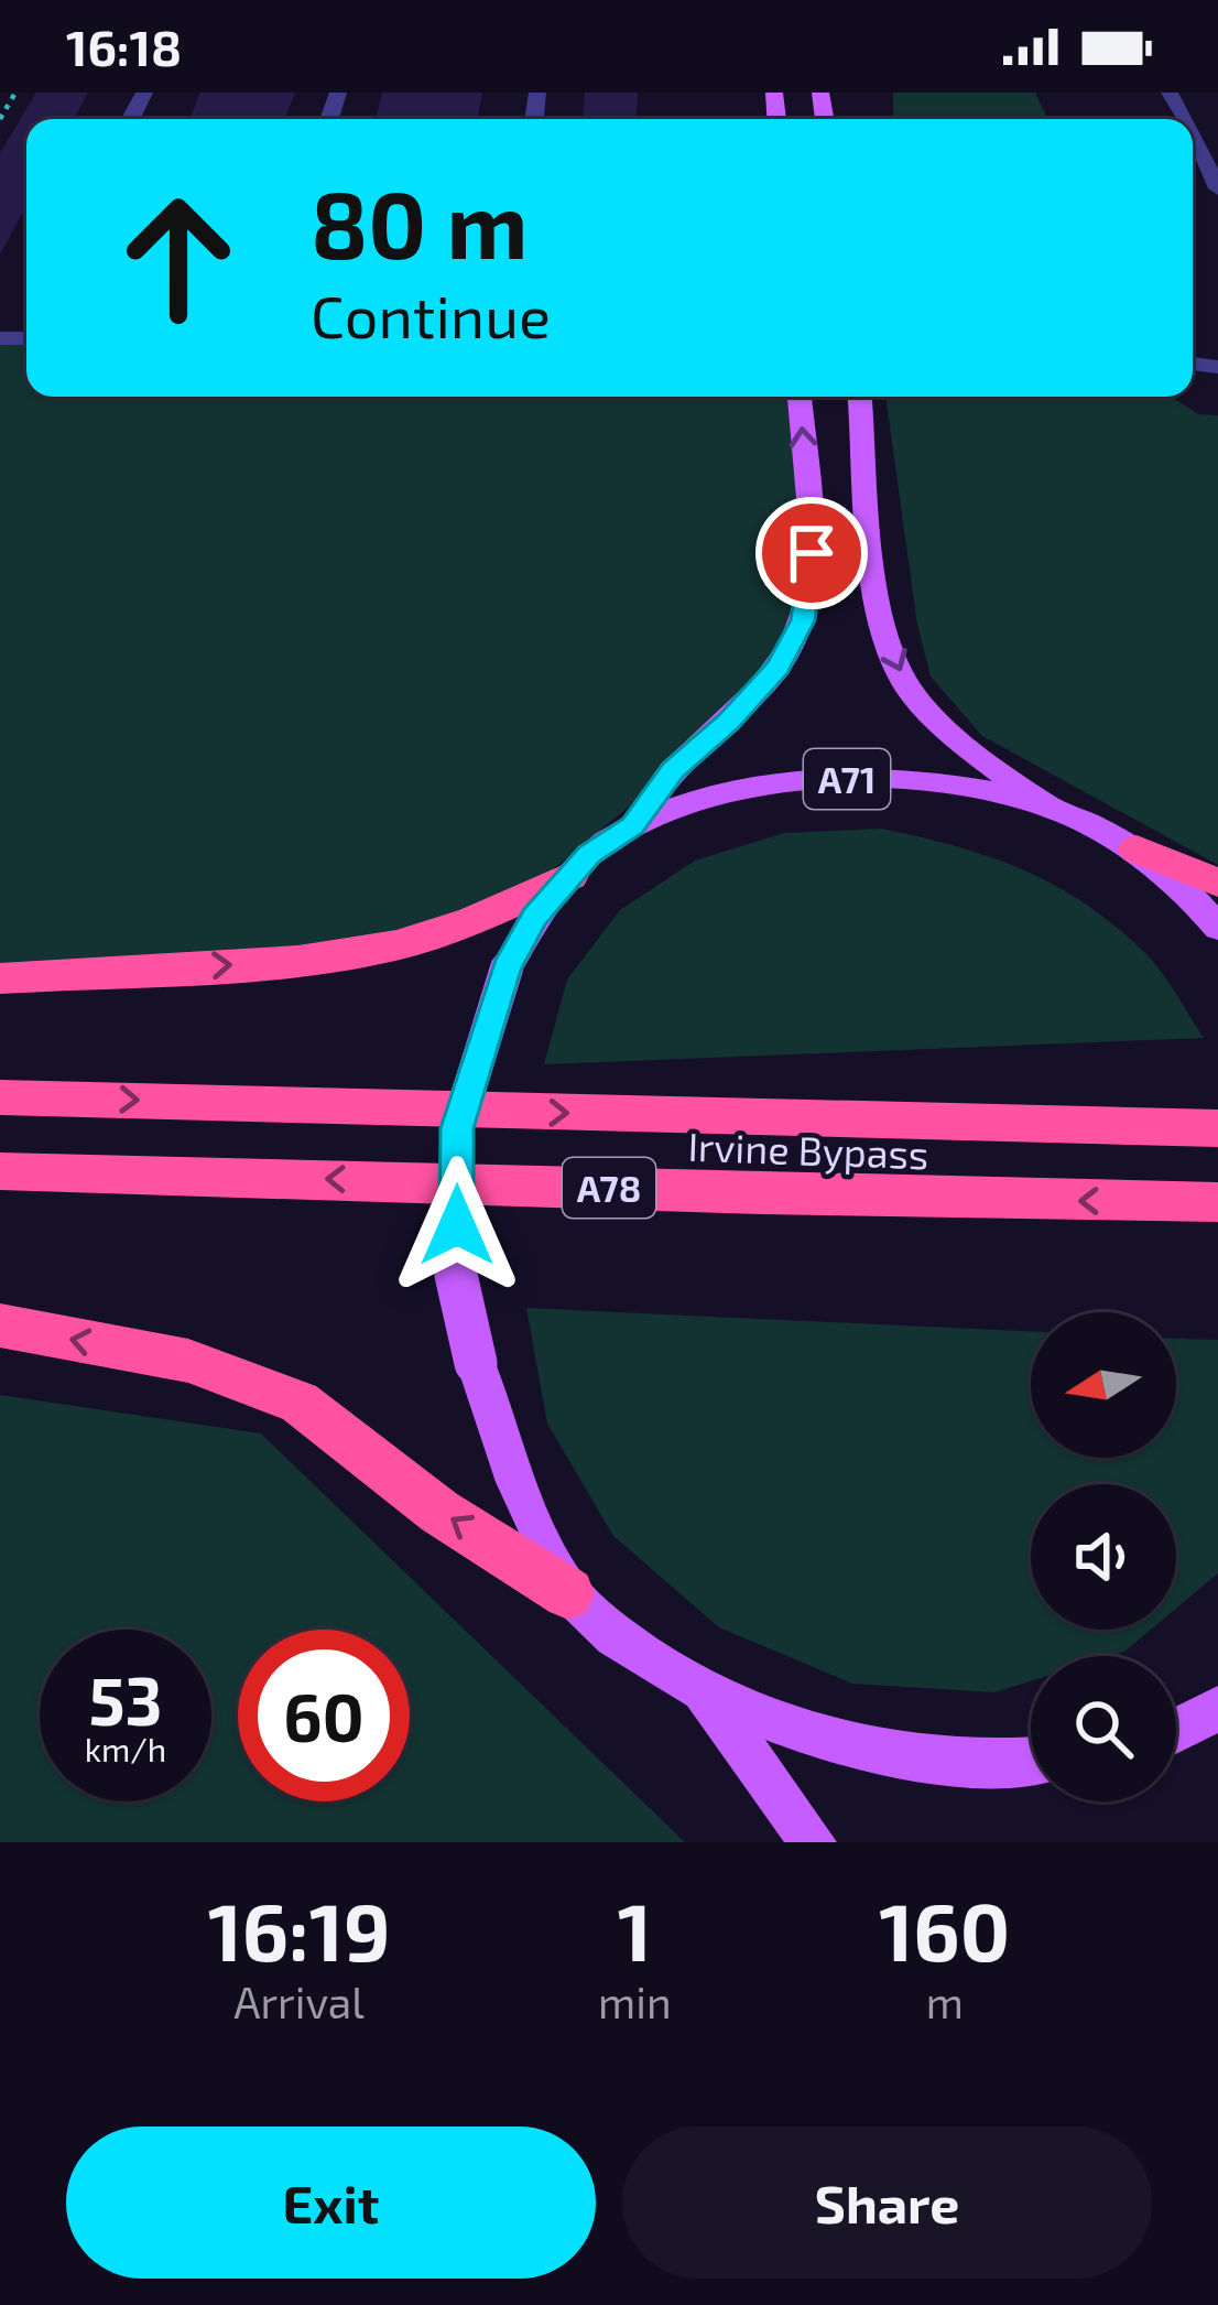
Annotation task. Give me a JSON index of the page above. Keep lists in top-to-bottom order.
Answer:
{
  "streets": {
    "highway": ["Irvine Bypass", "A78"],
    "main road": ["A71"]
  },
  "north": "left",
  "page": {
    "status": "16:18",
    "turn": ["80 m", "Continue"],
    "speed": "53 km/h",
    "limit": "60",
    "eta": [
      "16:19",
      "Arrival",
      "1",
      "min",
      "160",
      "m"
    ],
    "buttons": ["Exit", "Share"]
  }
}
